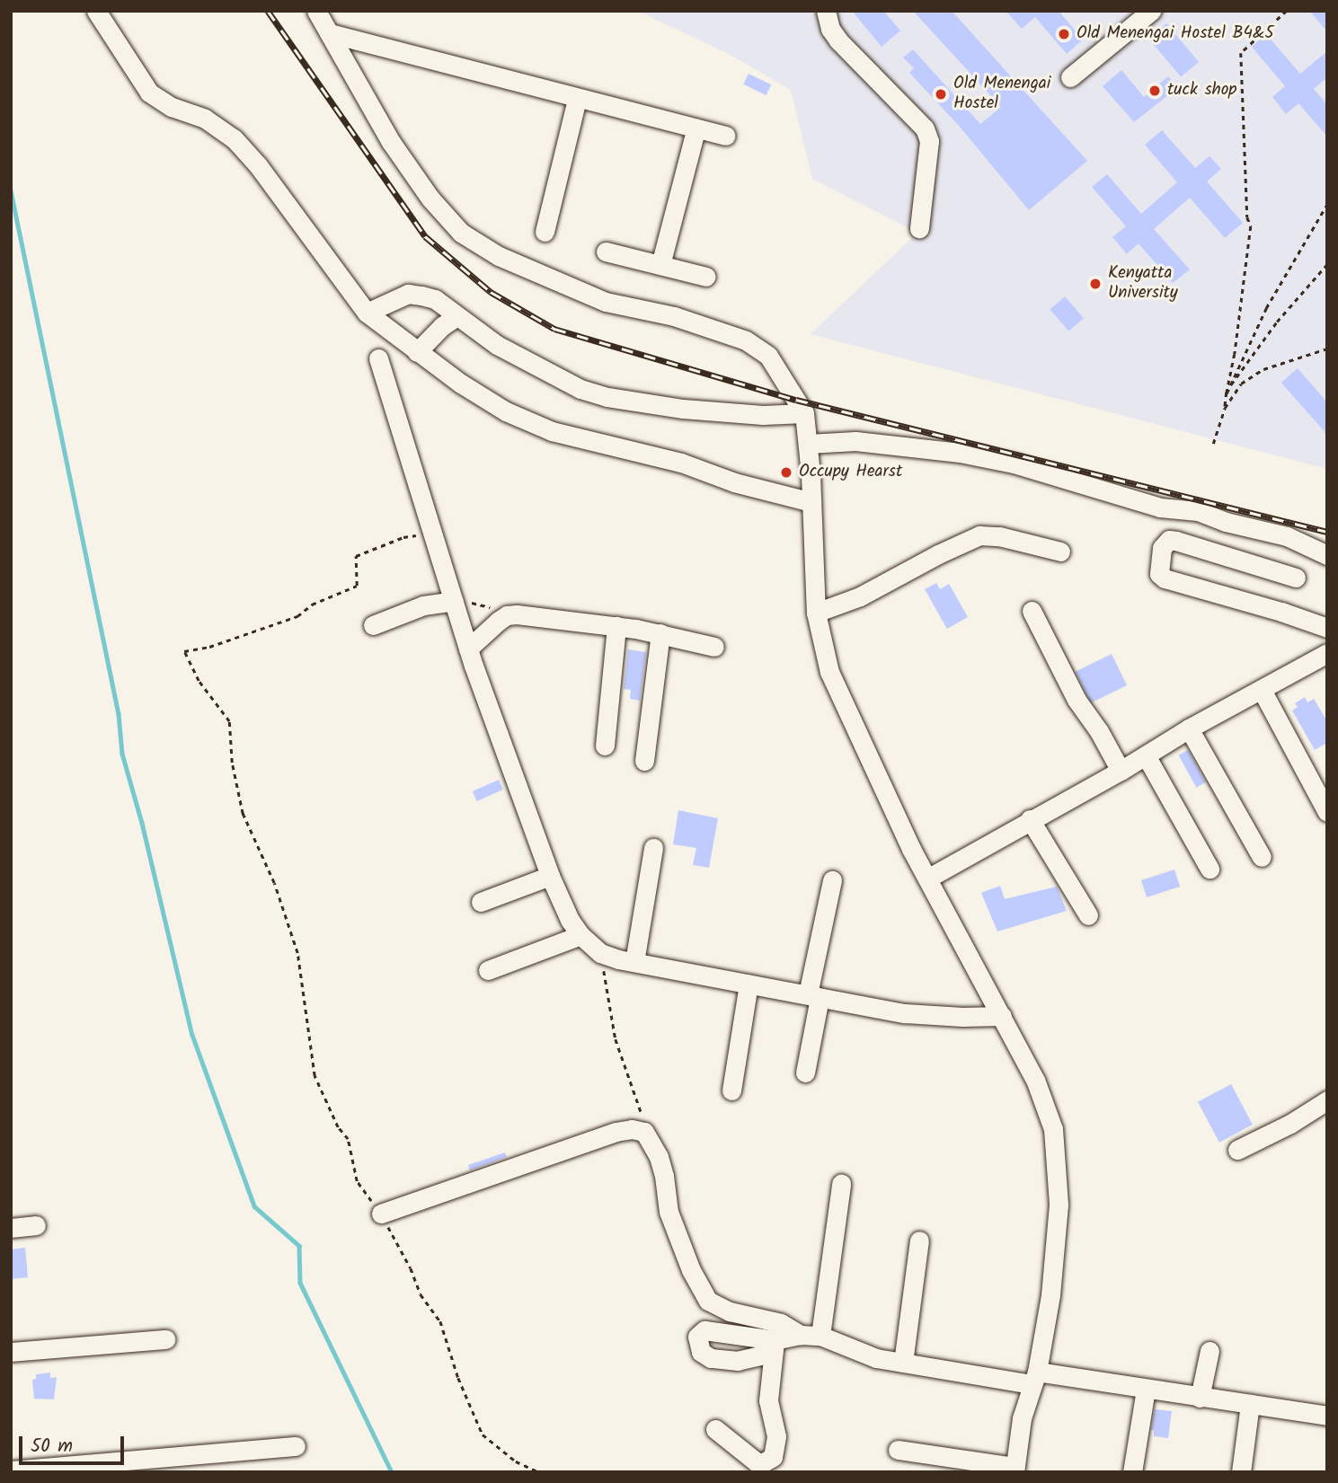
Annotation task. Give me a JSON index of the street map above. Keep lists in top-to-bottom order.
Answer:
{
  "places": [
    "Old Menengai Hostel B4&5",
    "tuck shop",
    "Old Menengai Hostel",
    "Kenyatta University",
    "Occupy Hearst"
  ],
  "scale_bar": "50 m"
}
